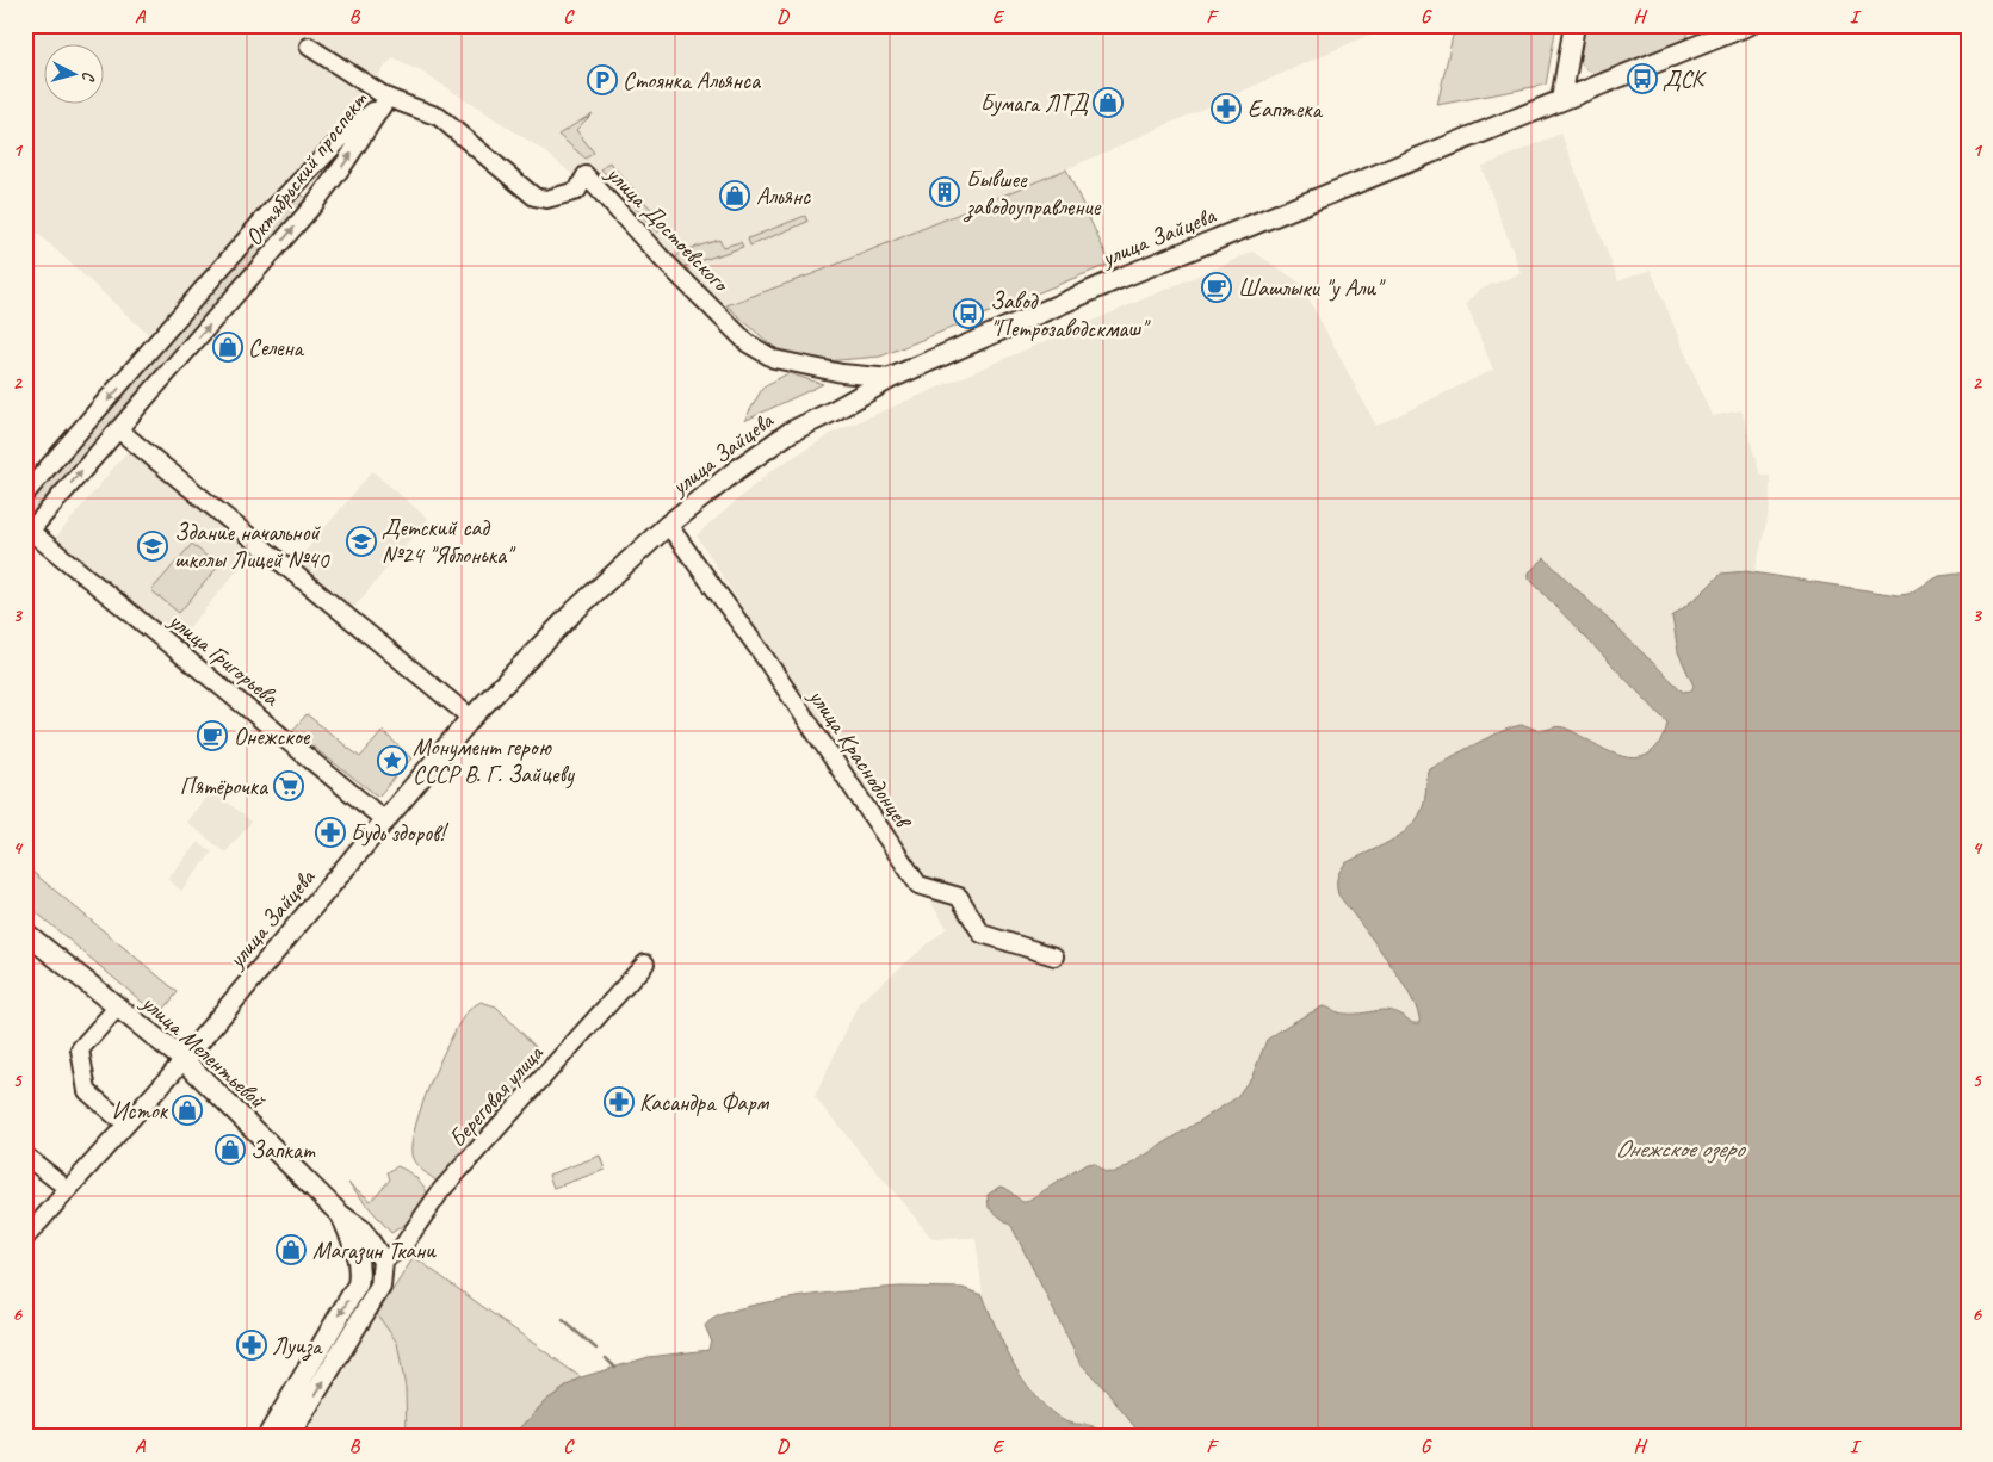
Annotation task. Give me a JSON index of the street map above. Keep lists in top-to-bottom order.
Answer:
{
  "streets": {
    "main road": ["улица Зайцева", "улица Мелентьевой"],
    "street": [
      "Октябрьский проспект",
      "улица Достоевского",
      "улица Григорьева",
      "улица Краснодонцев",
      "Береговая улица"
    ]
  },
  "crossings": [
    ["Октябрьский проспект", "улица Достоевского"],
    ["Октябрьский проспект", "улица Григорьева"],
    ["улица Достоевского", "улица Зайцева"],
    ["улица Зайцева", "улица Григорьева"],
    ["улица Зайцева", "улица Краснодонцев"],
    ["улица Зайцева", "улица Мелентьевой"],
    ["улица Мелентьевой", "Береговая улица"]
  ],
  "water": ["Онежское озеро"],
  "places": {
    "bus stop": ["ДСК", "Завод \"Петрозаводскмаш\""],
    "parking": ["Стоянка Альянса"],
    "shop": [
      "Бумага ЛТД",
      "Альянс",
      "Селена",
      "Исток",
      "Запкат",
      "Магазин Ткани"
    ],
    "pharmacy": [
      "Еаптека",
      "Будь здоров!",
      "Касандра Фарм",
      "Луиза"
    ],
    "building": ["Бывшее заводоуправление"],
    "cafe": ["Шашлыки \"у Али\"", "Онежское"],
    "school or university": ["Детский сад №24 \"Яблонька\"", "Здание начальной школы Лицей №40"],
    "place": ["Монумент герою СССР В. Г. Зайцеву"],
    "supermarket": ["Пятёрочка"]
  },
  "north": "right",
  "grid": {
    "columns": [
      "A",
      "B",
      "C",
      "D",
      "E",
      "F",
      "G",
      "H",
      "I"
    ],
    "rows": [
      "1",
      "2",
      "3",
      "4",
      "5",
      "6"
    ]
  }
}
